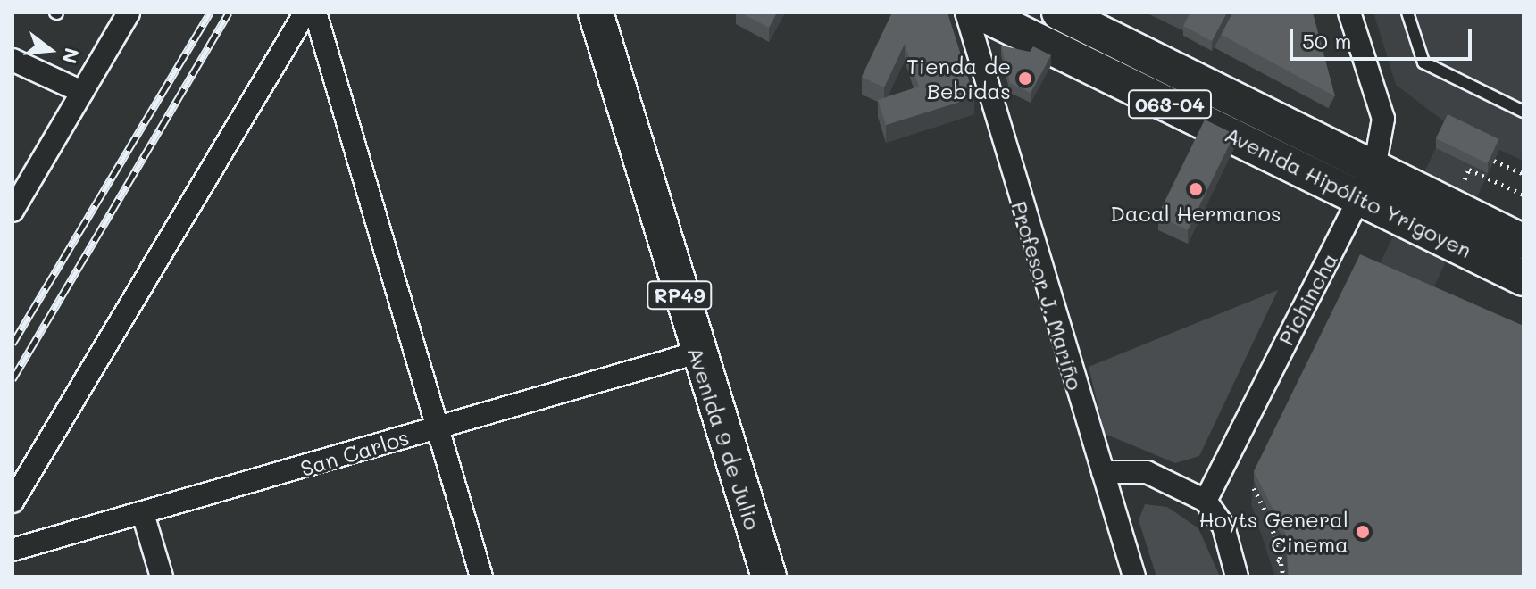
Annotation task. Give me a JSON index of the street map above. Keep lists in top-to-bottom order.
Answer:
{
  "streets": {
    "main road": [
      "063-04",
      "Avenida Hipólito Yrigoyen",
      "RP49",
      "Avenida 9 de Julio"
    ],
    "street": ["Profesor J. Mariño", "Pichincha", "San Carlos"]
  },
  "crossings": [
    ["Avenida Hipólito Yrigoyen", "Pichincha"],
    ["Avenida 9 de Julio", "San Carlos"]
  ],
  "places": ["Tienda de Bebidas", "Dacal Hermanos", "Hoyts General Cinema"],
  "scale_bar": "50 m",
  "north": "right"
}
